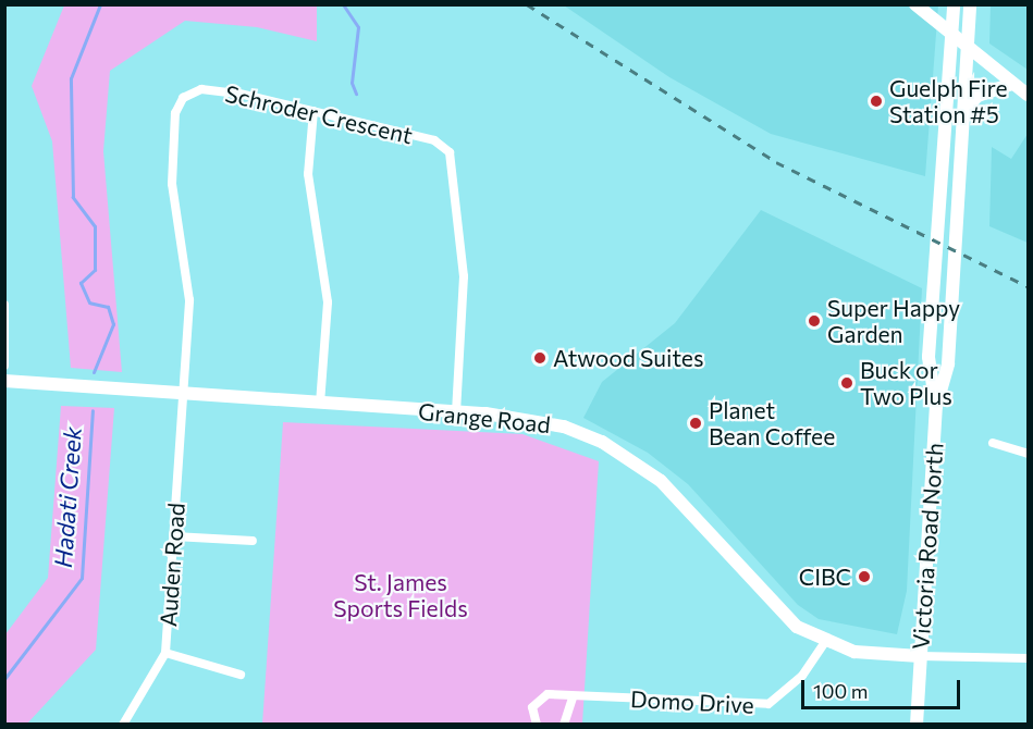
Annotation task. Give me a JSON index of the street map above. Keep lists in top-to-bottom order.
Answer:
{
  "streets": {
    "main road": ["Grange Road", "Victoria Road North"],
    "street": ["Schroder Crescent", "Auden Road", "Domo Drive"]
  },
  "crossings": [
    ["Schroder Crescent", "Grange Road"],
    ["Schroder Crescent", "Auden Road"],
    ["Grange Road", "Victoria Road North"],
    ["Grange Road", "Auden Road"],
    ["Grange Road", "Domo Drive"]
  ],
  "water": ["Hadati Creek"],
  "parks": ["St. James Sports Fields"],
  "places": [
    "Guelph Fire Station #5",
    "Super Happy Garden",
    "Atwood Suites",
    "Buck or Two Plus",
    "Planet Bean Coffee",
    "CIBC"
  ],
  "scale_bar": "100 m"
}
